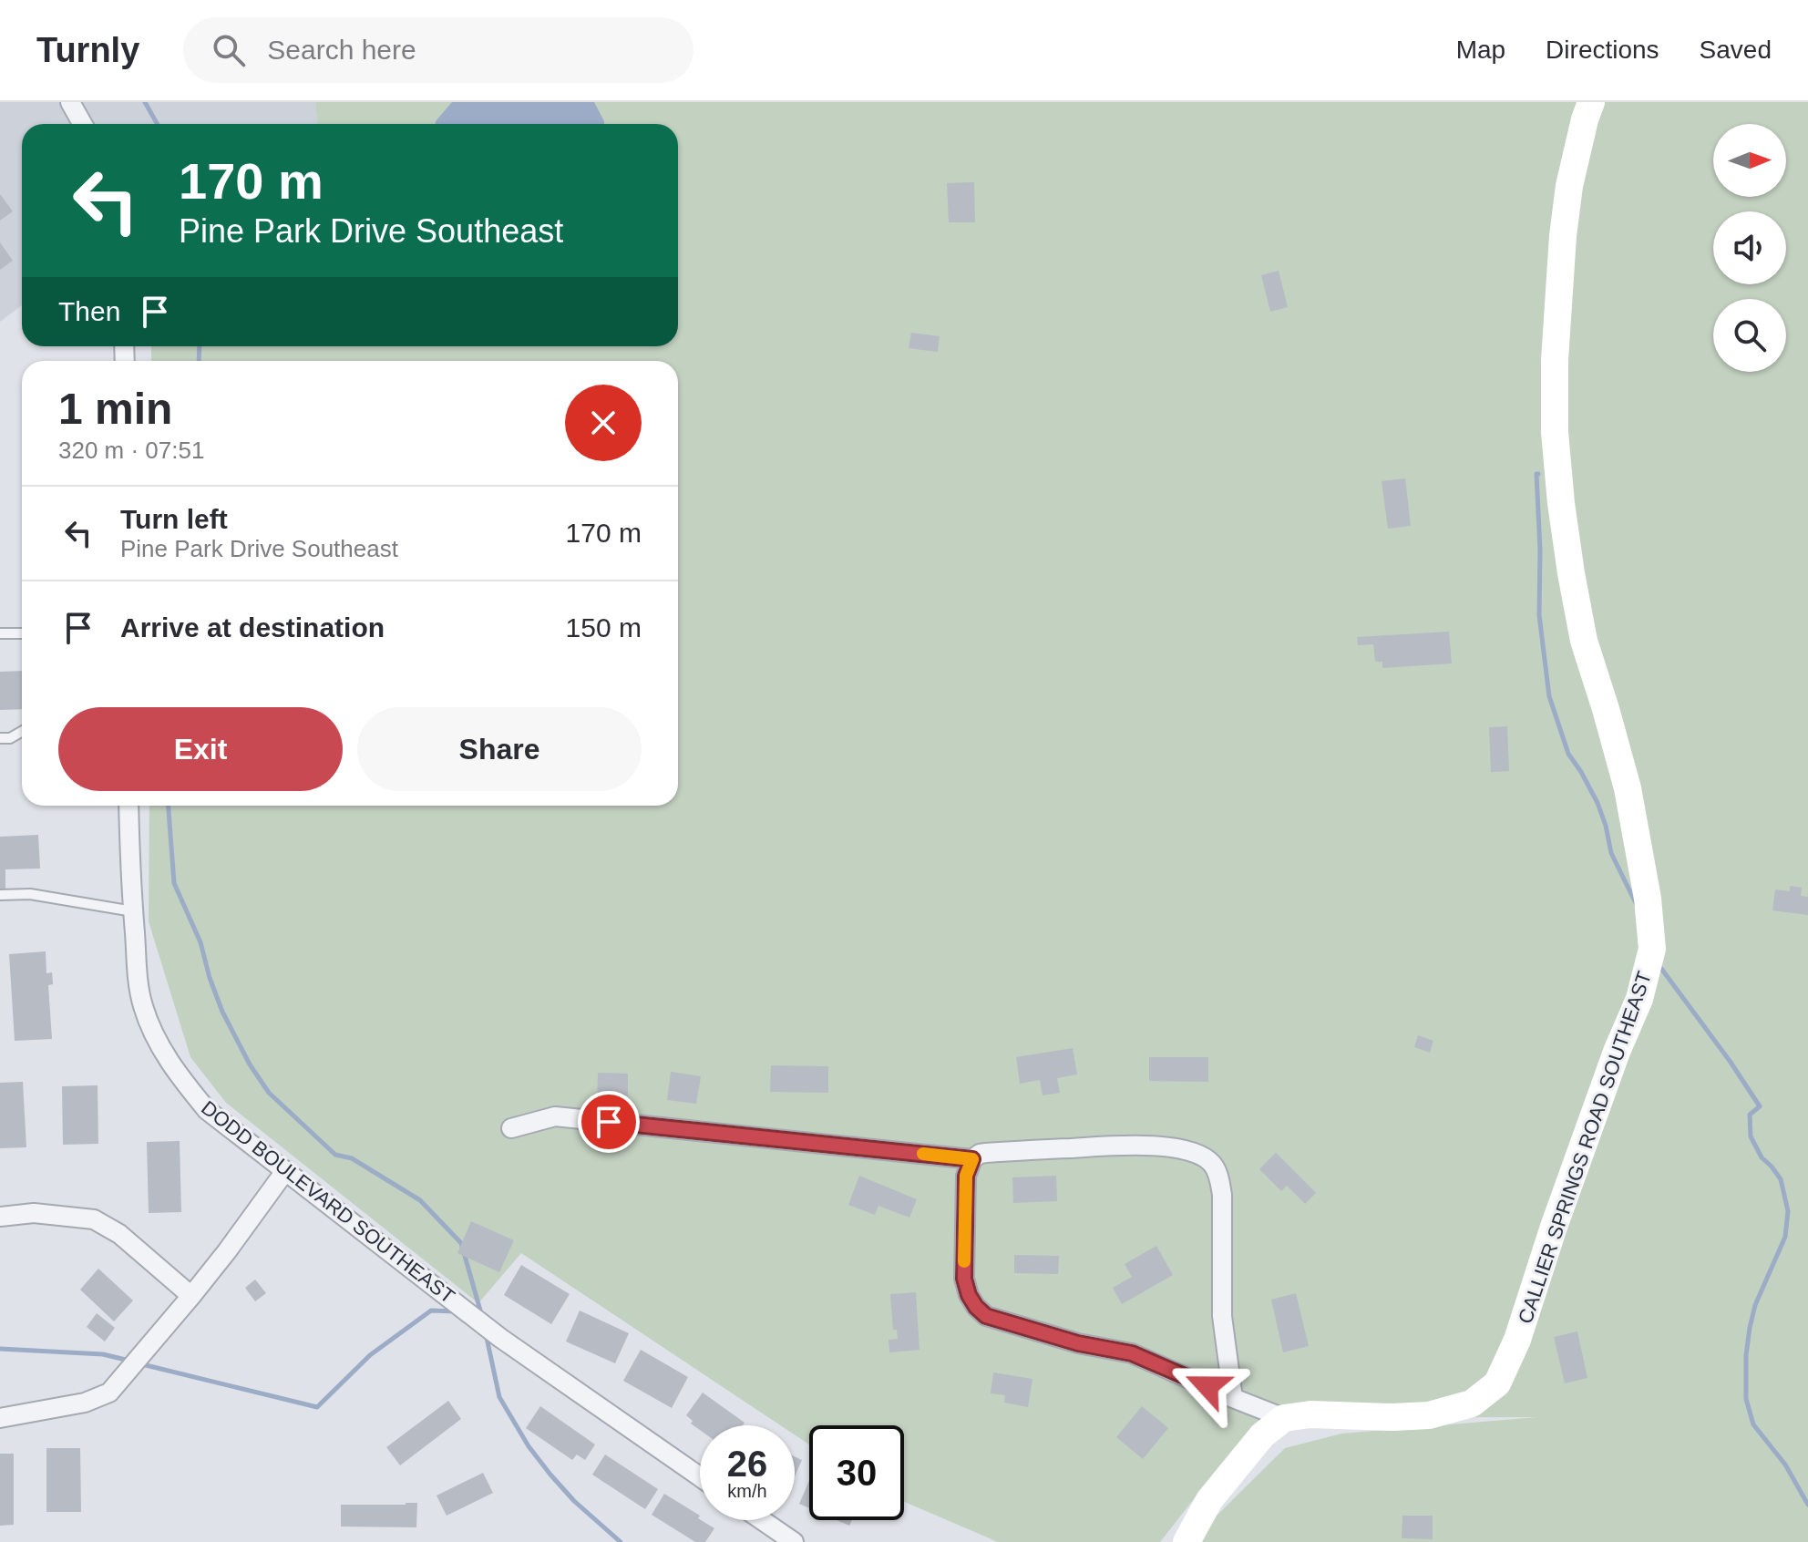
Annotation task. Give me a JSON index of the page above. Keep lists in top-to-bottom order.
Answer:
{
  "streets": {
    "street": ["CALLIER SPRINGS ROAD SOUTHEAST", "DODD BOULEVARD SOUTHEAST"]
  },
  "north": "right",
  "page": {
    "header": "Turnly",
    "search": "Search here",
    "nav": ["Map", "Directions", "Saved"],
    "turn": ["170 m", "Pine Park Drive Southeast"],
    "then": "Then",
    "heading": ["1 min", "320 m · 07:51"],
    "list": [
      {
        "name": "Turn left",
        "note": "Pine Park Drive Southeast",
        "value": "170 m"
      },
      {
        "name": "Arrive at destination",
        "value": "150 m"
      }
    ],
    "buttons": ["Exit", "Share"],
    "speed": "26 km/h",
    "limit": "30"
  }
}
